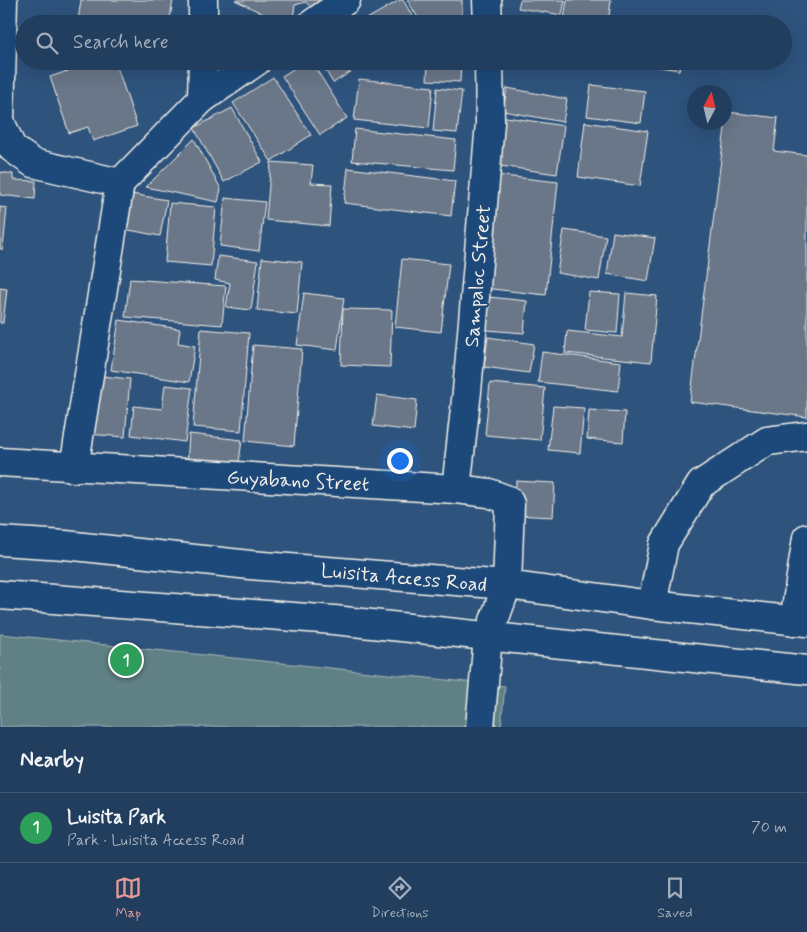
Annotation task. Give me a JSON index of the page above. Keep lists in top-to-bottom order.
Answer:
{
  "streets": {
    "street": ["Sampaloc Street", "Guyabano Street", "Luisita Access Road"]
  },
  "crossings": [
    ["Sampaloc Street", "Guyabano Street"],
    ["Guyabano Street", "Luisita Access Road"]
  ],
  "north": "top",
  "page": {
    "search": "Search here",
    "pins": "1",
    "heading": "Nearby",
    "list": [
      {
        "mark": "1",
        "name": "Luisita Park",
        "note": "Park · Luisita Access Road",
        "value": "70 m"
      }
    ],
    "nav": ["Map", "Directions", "Saved"]
  }
}
